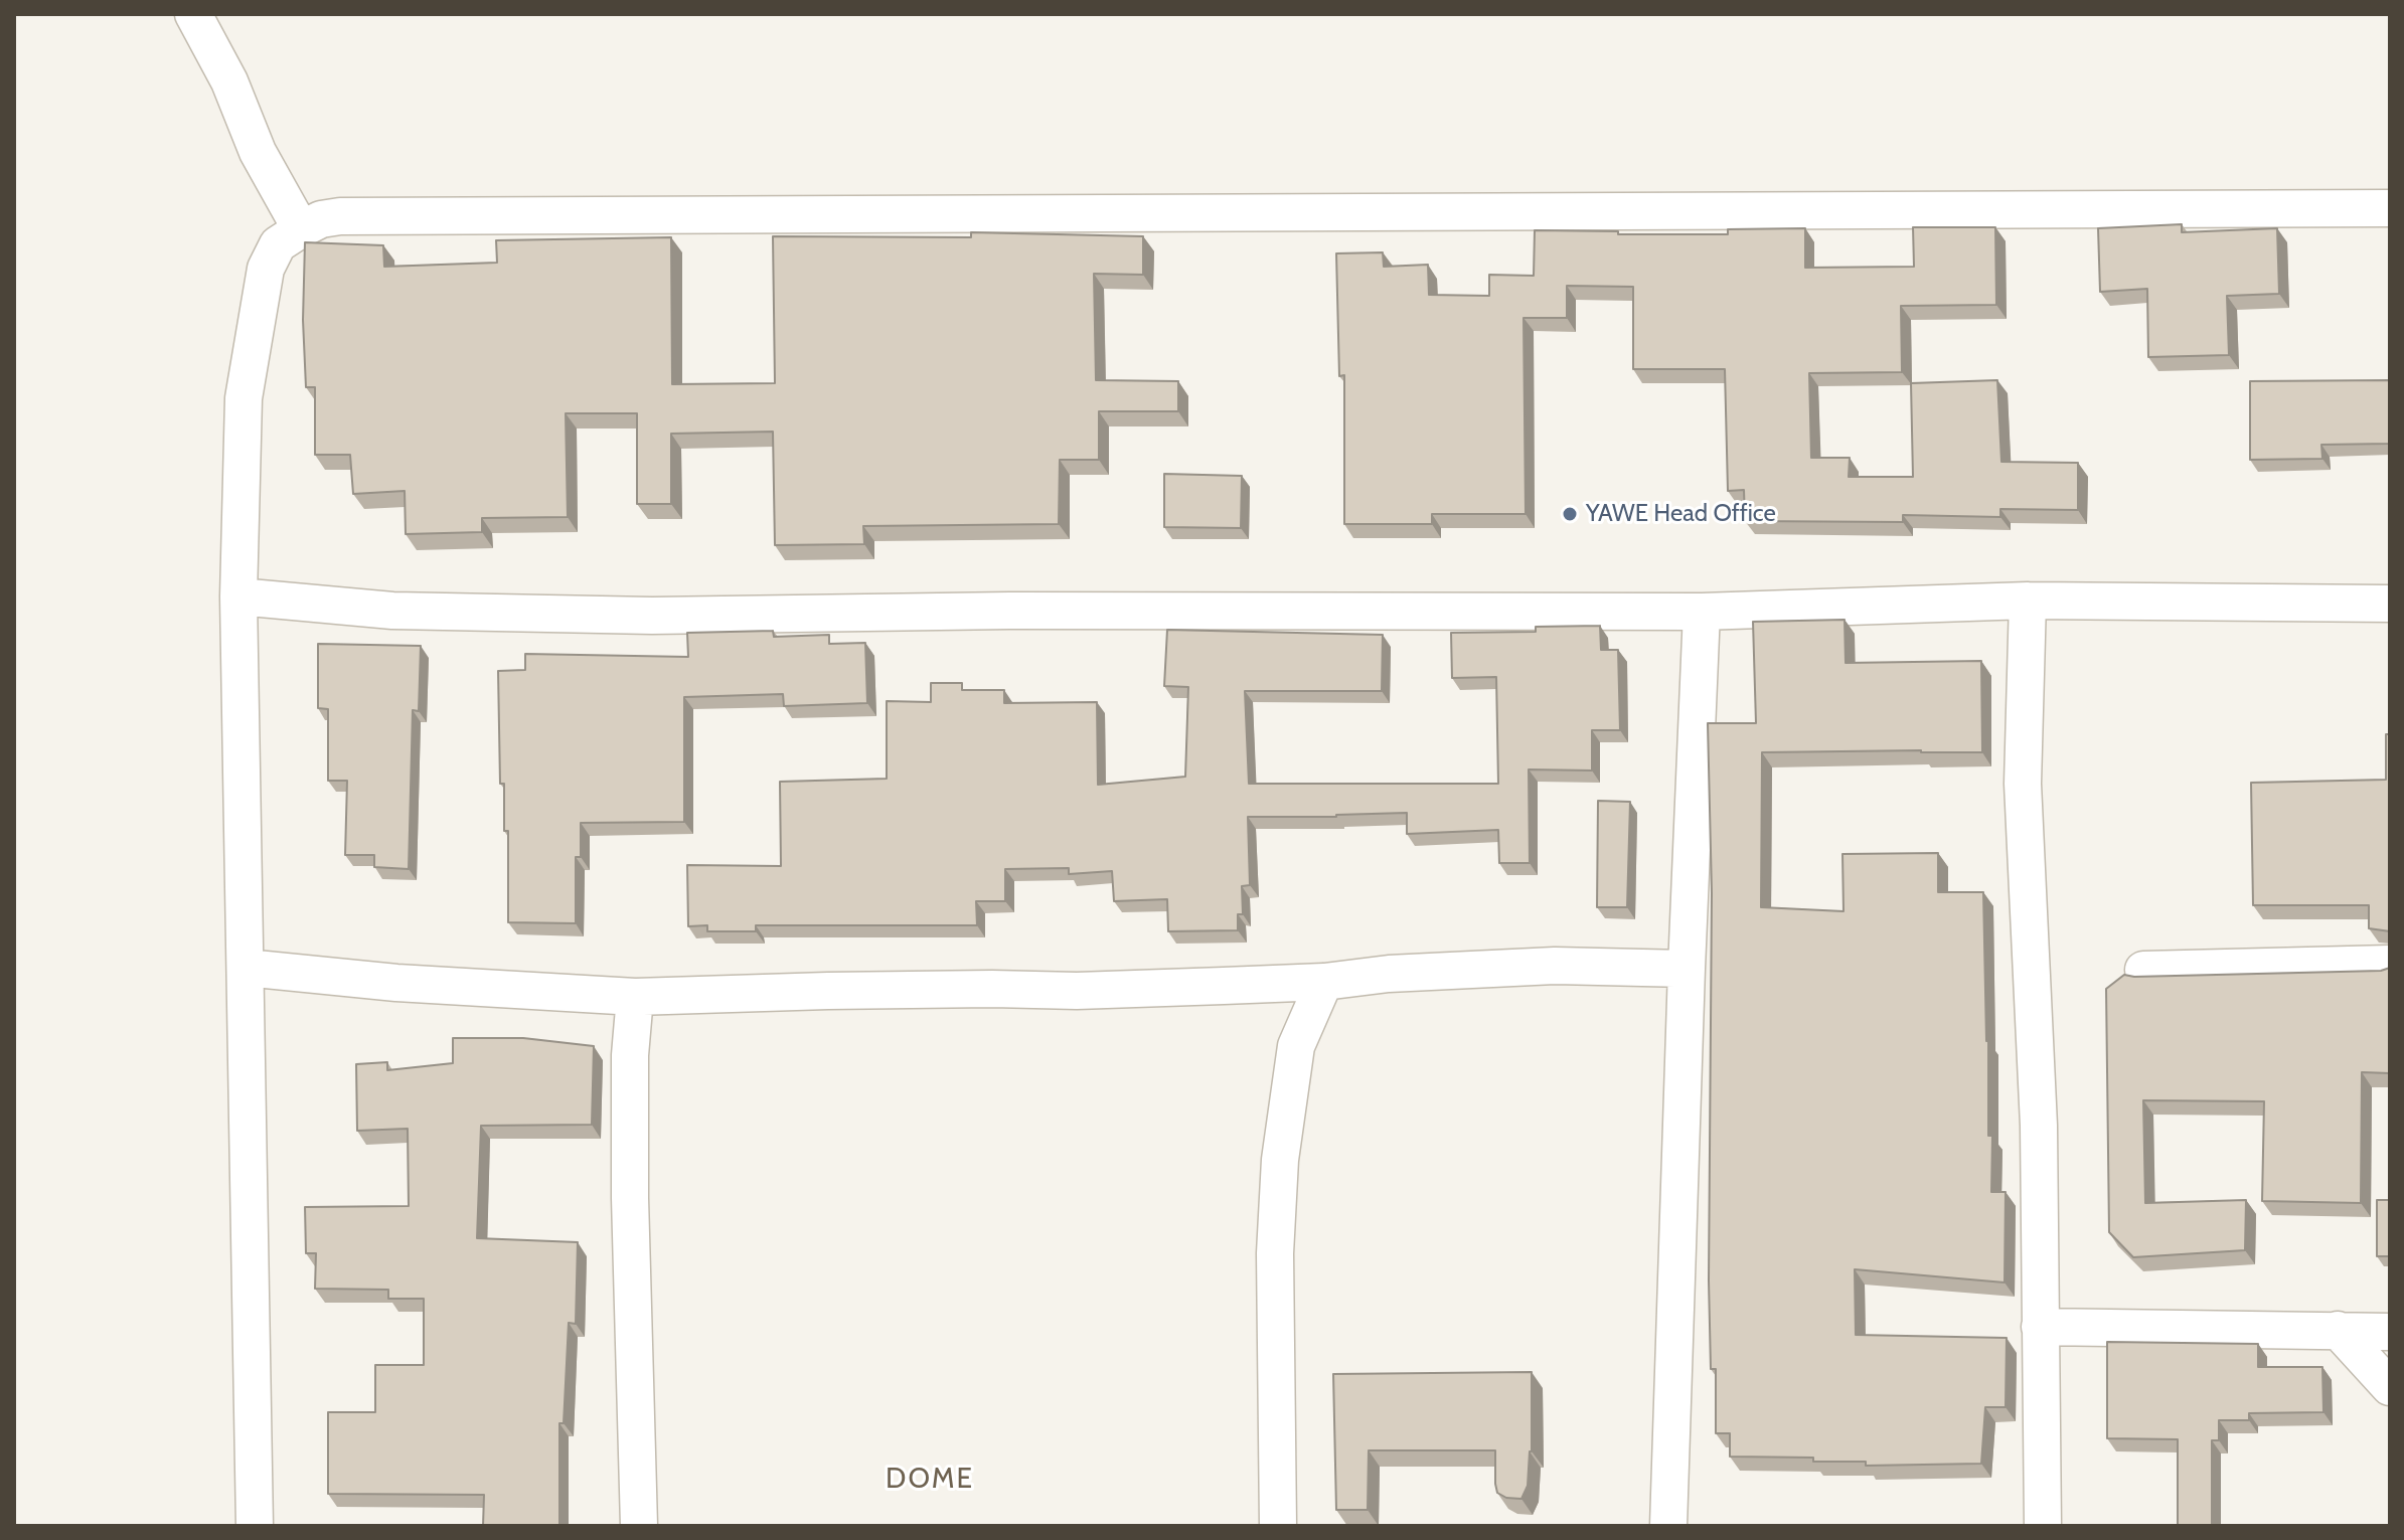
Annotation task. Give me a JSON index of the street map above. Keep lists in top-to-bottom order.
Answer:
{
  "districts": ["DOME"],
  "places": ["YAWE Head Office"]
}
